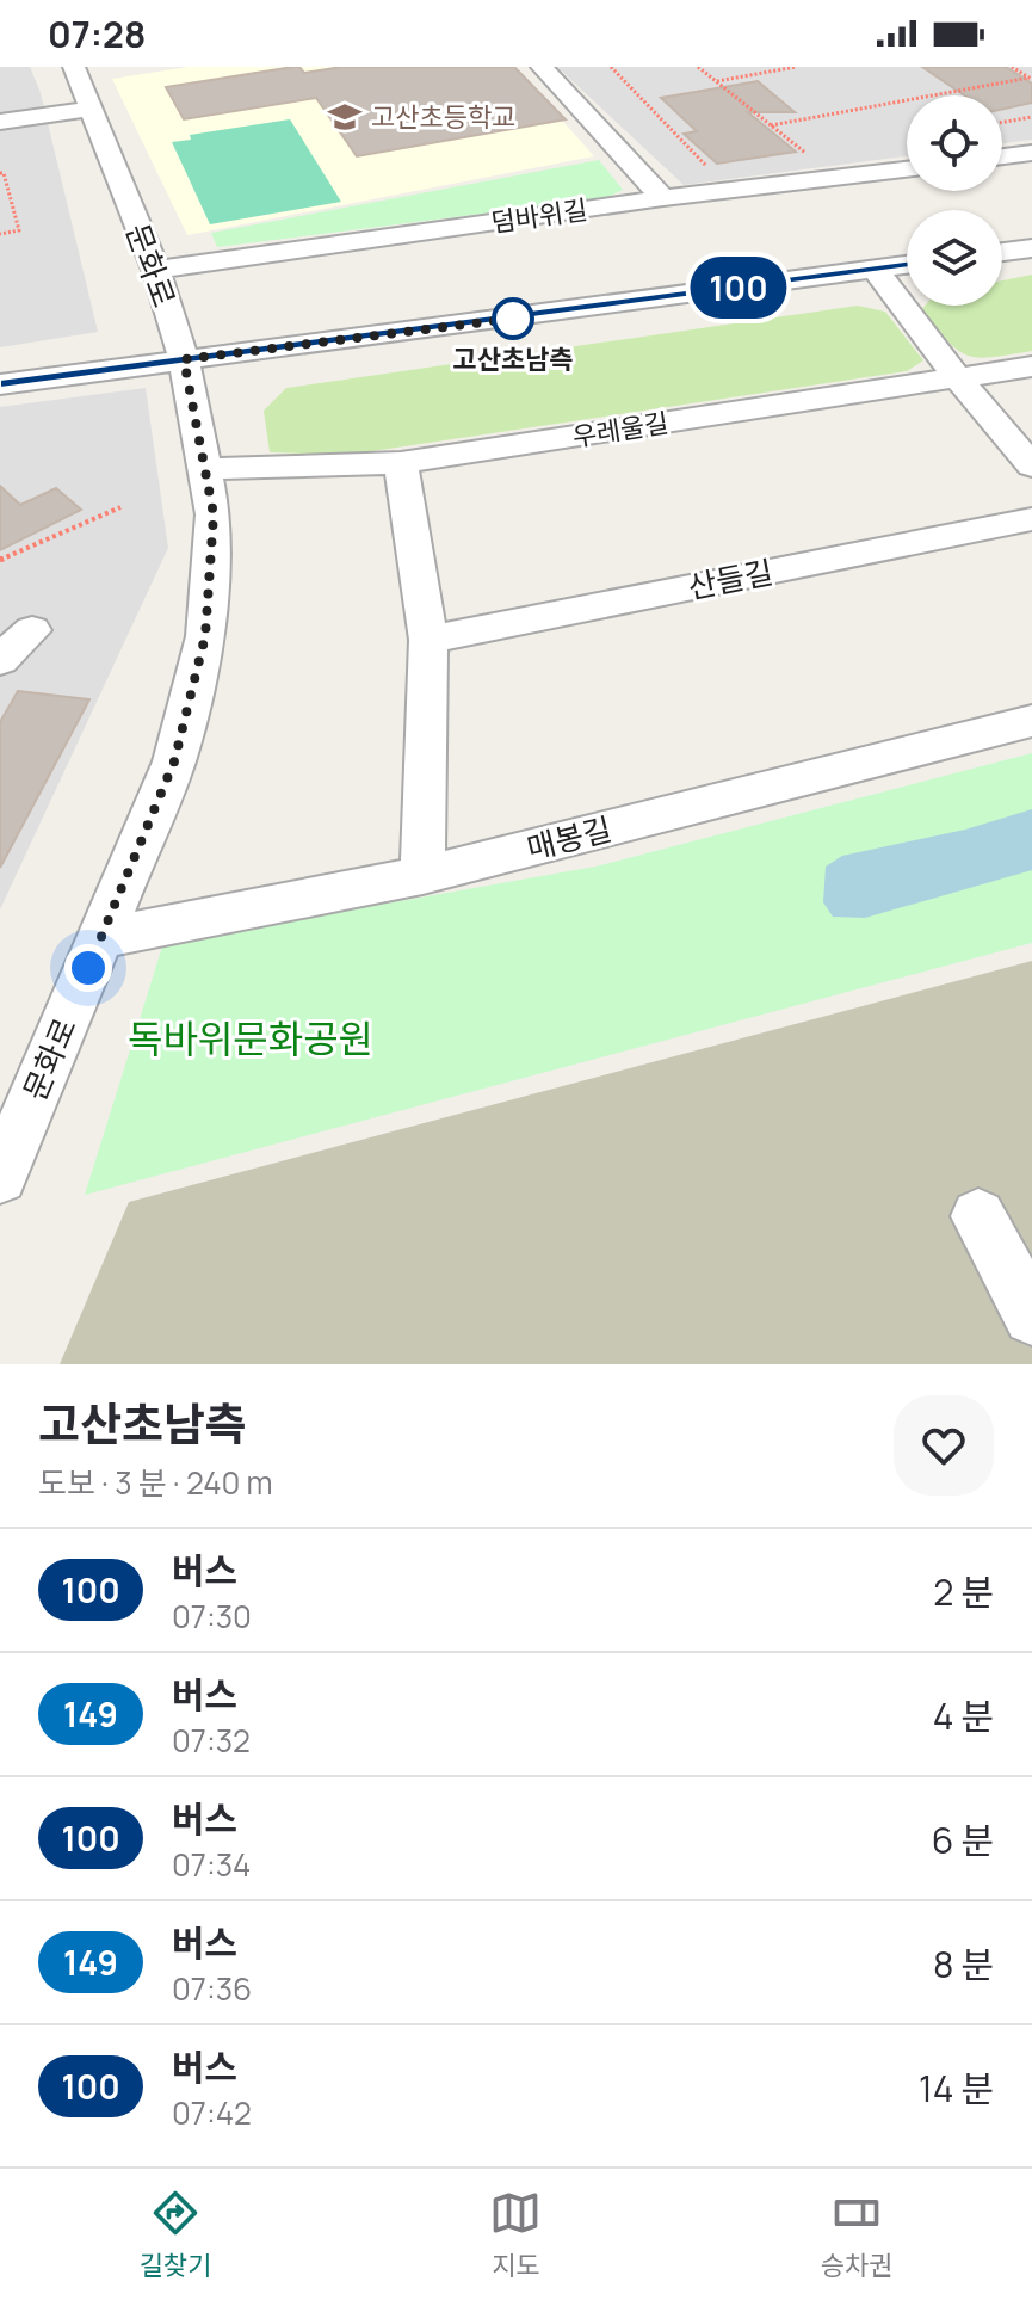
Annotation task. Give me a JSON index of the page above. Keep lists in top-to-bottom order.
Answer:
{
  "streets": {
    "street": [
      "덤바위길",
      "문화로",
      "우레울길",
      "산들길",
      "매봉길"
    ]
  },
  "crossings": [
    ["덤바위길", "문화로"],
    ["문화로", "우레울길"],
    ["문화로", "매봉길"]
  ],
  "parks": ["독바위문화공원"],
  "places": {
    "school or university": ["고산초등학교"],
    "other": ["고산초남측"]
  },
  "lines": ["bus line 100"],
  "page": {
    "status": "07:28",
    "on_map": "100",
    "heading": ["고산초남측", "도보 · 3 분 · 240 m"],
    "list": [
      {
        "mark": "100",
        "name": "버스",
        "note": "07:30",
        "value": "2 분"
      },
      {
        "mark": "149",
        "name": "버스",
        "note": "07:32",
        "value": "4 분"
      },
      {
        "mark": "100",
        "name": "버스",
        "note": "07:34",
        "value": "6 분"
      },
      {
        "mark": "149",
        "name": "버스",
        "note": "07:36",
        "value": "8 분"
      },
      {
        "mark": "100",
        "name": "버스",
        "note": "07:42",
        "value": "14 분"
      }
    ],
    "tabs": ["길찾기", "지도", "승차권"]
  }
}
